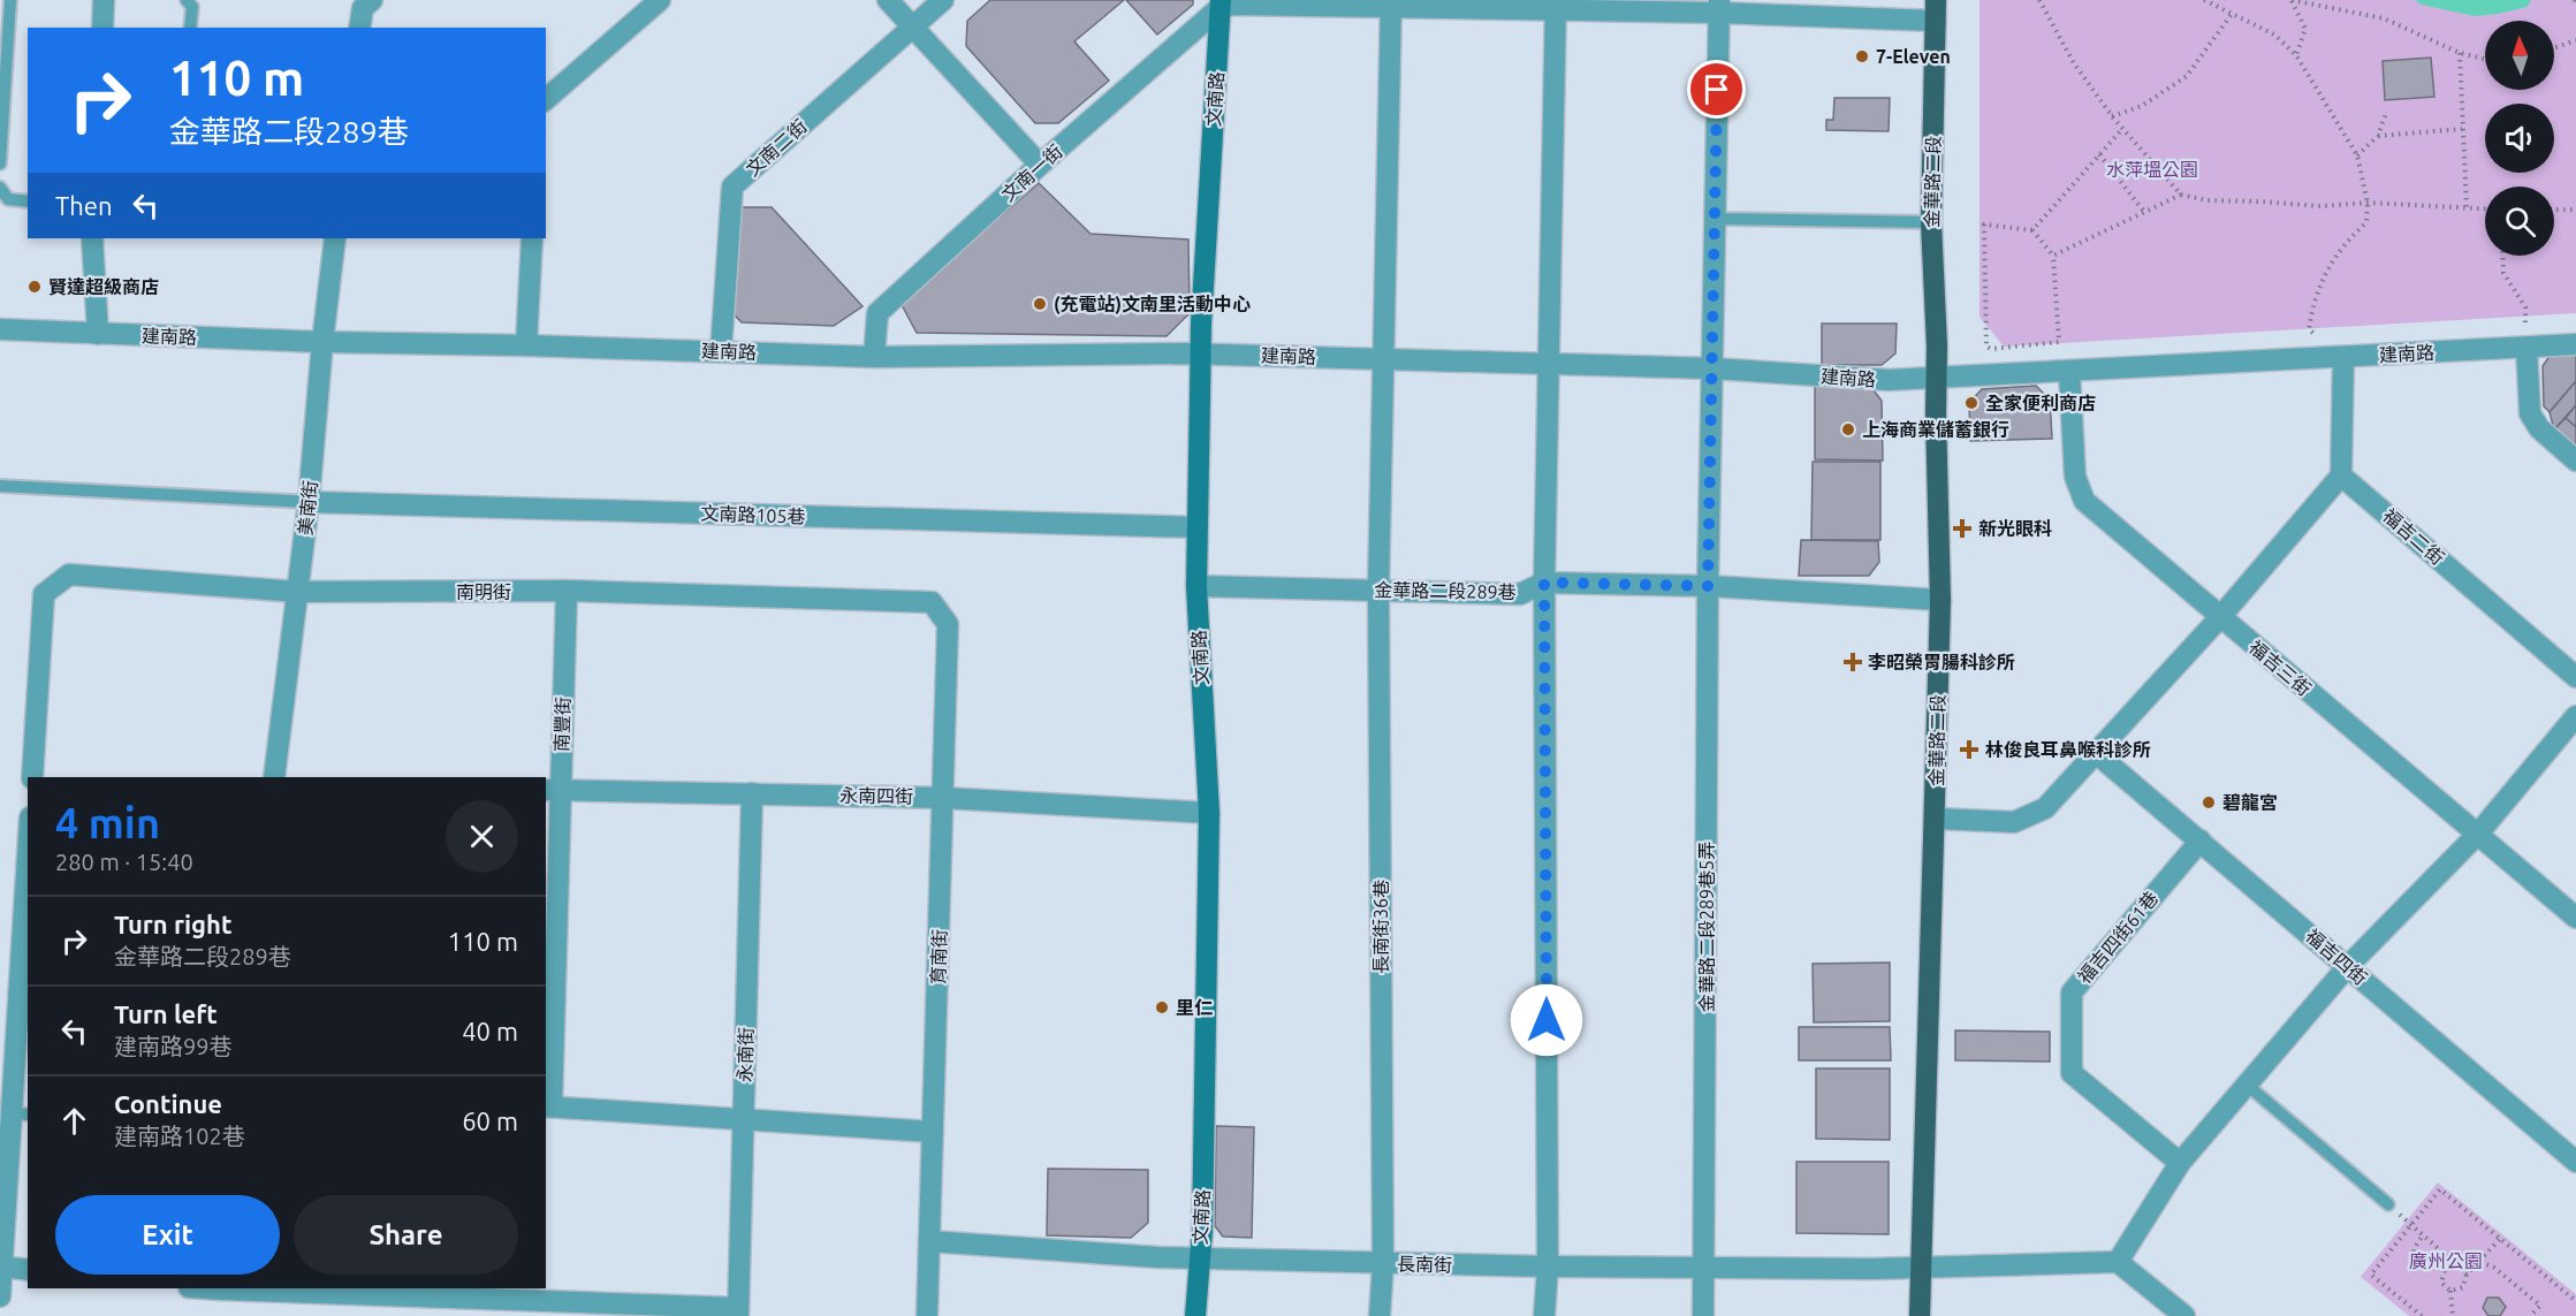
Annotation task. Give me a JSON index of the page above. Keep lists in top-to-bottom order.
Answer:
{
  "streets": {
    "main road": ["金華路二段"],
    "street": [
      "文南路",
      "文南二街",
      "文南一街",
      "建南路",
      "美南街",
      "文南路105巷",
      "福吉二街",
      "金華路二段289巷",
      "南明街",
      "福吉三街",
      "南豐街",
      "永南四街",
      "長南街36巷",
      "金華路二段289巷5弄",
      "福吉四街61巷",
      "育南街",
      "福吉四街",
      "永南街",
      "長南街"
    ]
  },
  "crossings": [
    ["文南路", "文南一街"],
    ["文南路", "建南路"],
    ["文南路", "文南路105巷"],
    ["文南路", "金華路二段289巷"],
    ["文南路", "永南四街"],
    ["文南路", "長南街"],
    ["文南二街", "建南路"],
    ["文南一街", "建南路"],
    ["金華路二段", "建南路"],
    ["金華路二段", "金華路二段289巷"],
    ["金華路二段", "長南街"],
    ["建南路", "美南街"],
    ["建南路", "福吉三街"],
    ["建南路", "長南街36巷"],
    ["建南路", "金華路二段289巷5弄"],
    ["美南街", "文南路105巷"],
    ["美南街", "南明街"],
    ["金華路二段289巷", "長南街36巷"],
    ["金華路二段289巷", "金華路二段289巷5弄"],
    ["南明街", "南豐街"],
    ["南明街", "育南街"],
    ["南豐街", "永南四街"],
    ["永南四街", "育南街"],
    ["永南四街", "永南街"],
    ["長南街36巷", "長南街"],
    ["金華路二段289巷5弄", "長南街"],
    ["福吉四街61巷", "福吉四街"],
    ["育南街", "長南街"]
  ],
  "parks": ["水萍塭公園", "廣州公園"],
  "places": {
    "other": [
      "7-Eleven",
      "賢達超級商店",
      "(充電站)文南里活動中心",
      "全家便利商店",
      "上海商業儲蓄銀行",
      "碧龍宮",
      "里仁"
    ],
    "health": ["新光眼科", "李昭榮胃腸科診所", "林俊良耳鼻喉科診所"]
  },
  "north": "top",
  "page": {
    "turn": ["110 m", "金華路二段289巷"],
    "then": "Then",
    "heading": ["4 min", "280 m · 15:40"],
    "list": [
      {
        "name": "Turn right",
        "note": "金華路二段289巷",
        "value": "110 m"
      },
      {
        "name": "Turn left",
        "note": "建南路99巷",
        "value": "40 m"
      },
      {
        "name": "Continue",
        "note": "建南路102巷",
        "value": "60 m"
      }
    ],
    "buttons": ["Exit", "Share"]
  }
}
